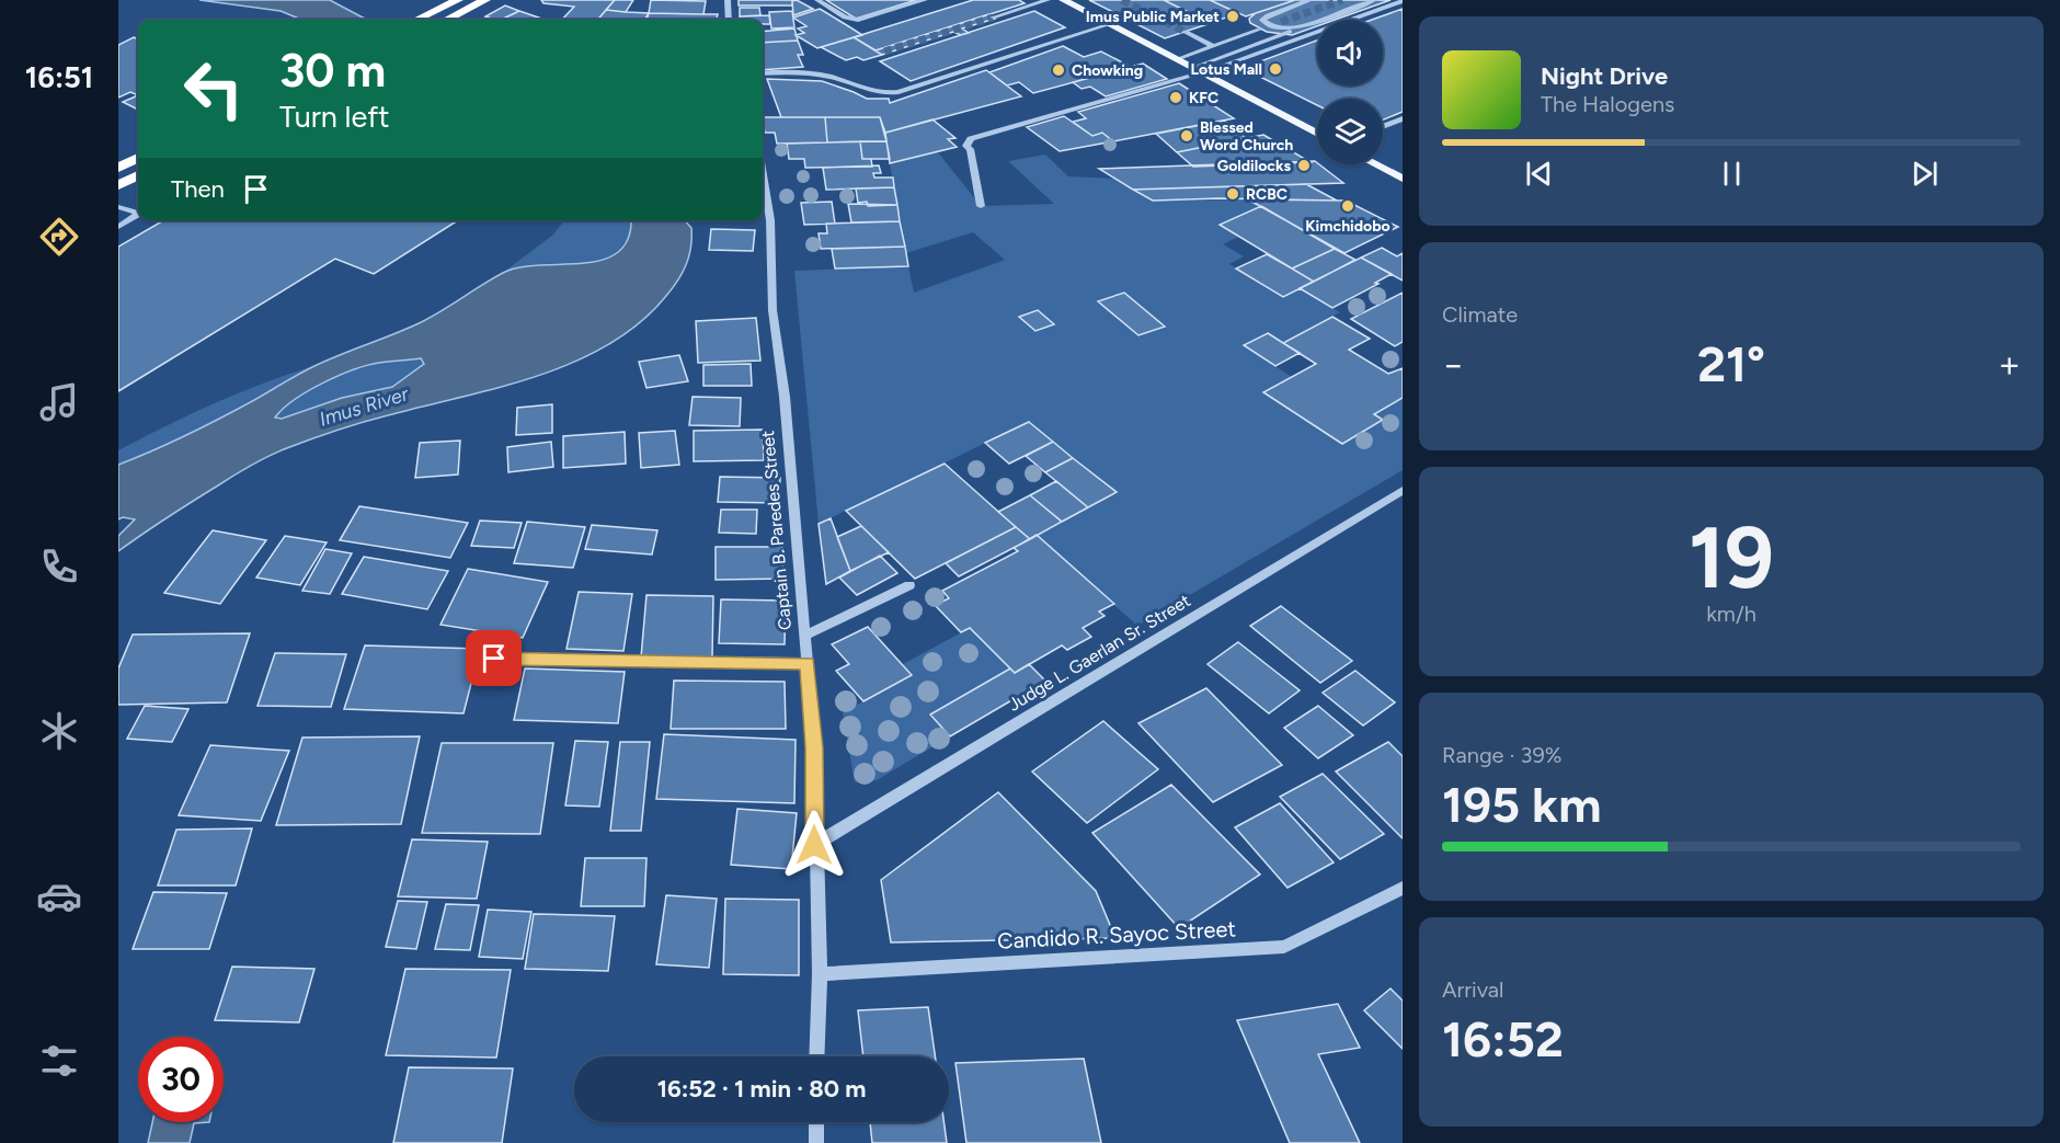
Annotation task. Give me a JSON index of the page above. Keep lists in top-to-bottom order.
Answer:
{
  "streets": {
    "street": ["Captain B. Paredes Street", "Judge L. Gaerlan Sr. Street", "Candido R. Sayoc Street"]
  },
  "crossings": [
    ["Captain B. Paredes Street", "Judge L. Gaerlan Sr. Street"],
    ["Captain B. Paredes Street", "Candido R. Sayoc Street"]
  ],
  "water": ["Imus River"],
  "places": [
    "Imus Public Market",
    "Lotus Mall",
    "Chowking",
    "KFC",
    "Blessed Word Church",
    "Goldilocks",
    "RCBC",
    "Kimchidobo"
  ],
  "page": {
    "tabs": "16:51",
    "turn": ["30 m", "Turn left"],
    "song": ["Night Drive", "The Halogens"],
    "then": "Then",
    "tile": [
      "Climate",
      ["19", "km/h"],
      ["Range · 39%", "195 km"],
      ["Arrival", "16:52"]
    ],
    "heat": ["−", "21°", "+"],
    "limit": "30",
    "trip": "16:52 · 1 min · 80 m"
  }
}
